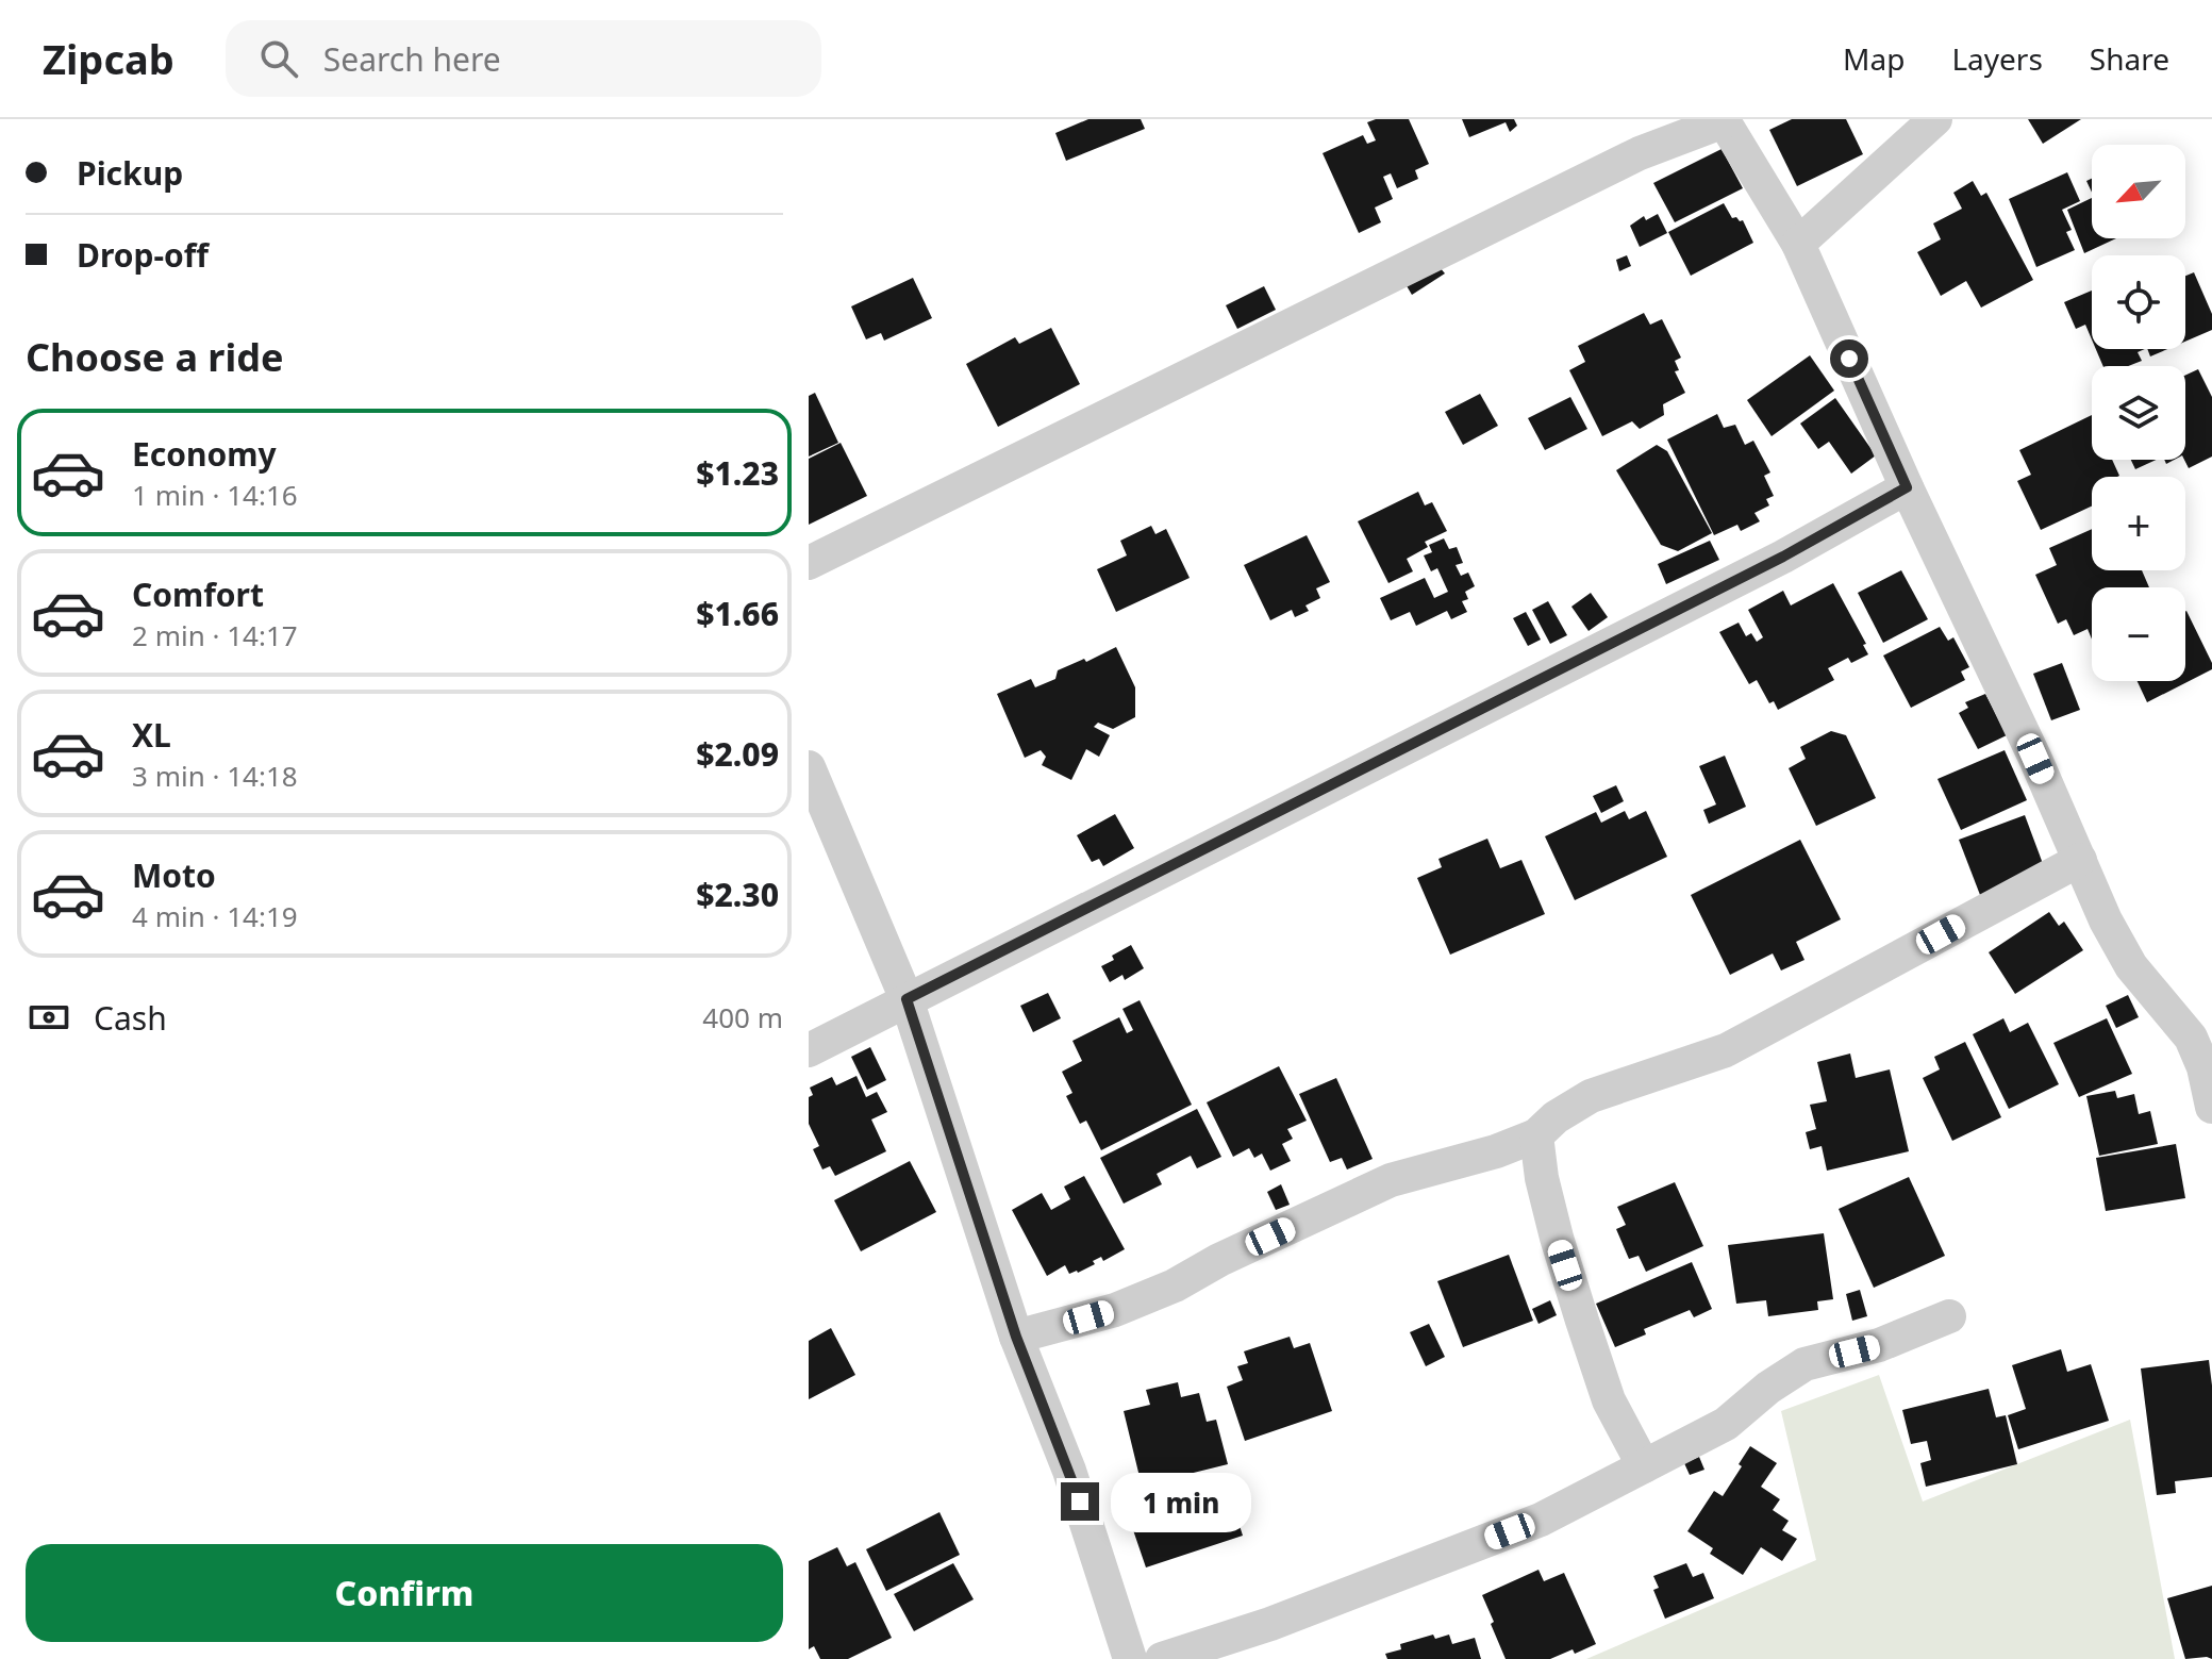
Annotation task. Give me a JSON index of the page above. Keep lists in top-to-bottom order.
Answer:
{
  "north": "bottom left",
  "page": {
    "header": "Zipcab",
    "search": "Search here",
    "nav": ["Map", "Layers", "Share"],
    "banner": ["Pickup", "Drop-off"],
    "map_buttons": ["+", "−"],
    "heading": "Choose a ride",
    "list": [
      {
        "name": "Economy",
        "note": "1 min · 14:16",
        "value": "$1.23"
      },
      {
        "name": "Comfort",
        "note": "2 min · 14:17",
        "value": "$1.66"
      },
      {
        "name": "XL",
        "note": "3 min · 14:18",
        "value": "$2.09"
      },
      {
        "name": "Moto",
        "note": "4 min · 14:19",
        "value": "$2.30"
      }
    ],
    "pay": ["Cash", "400 m"],
    "bubble": "1 min",
    "buttons": "Confirm"
  }
}
